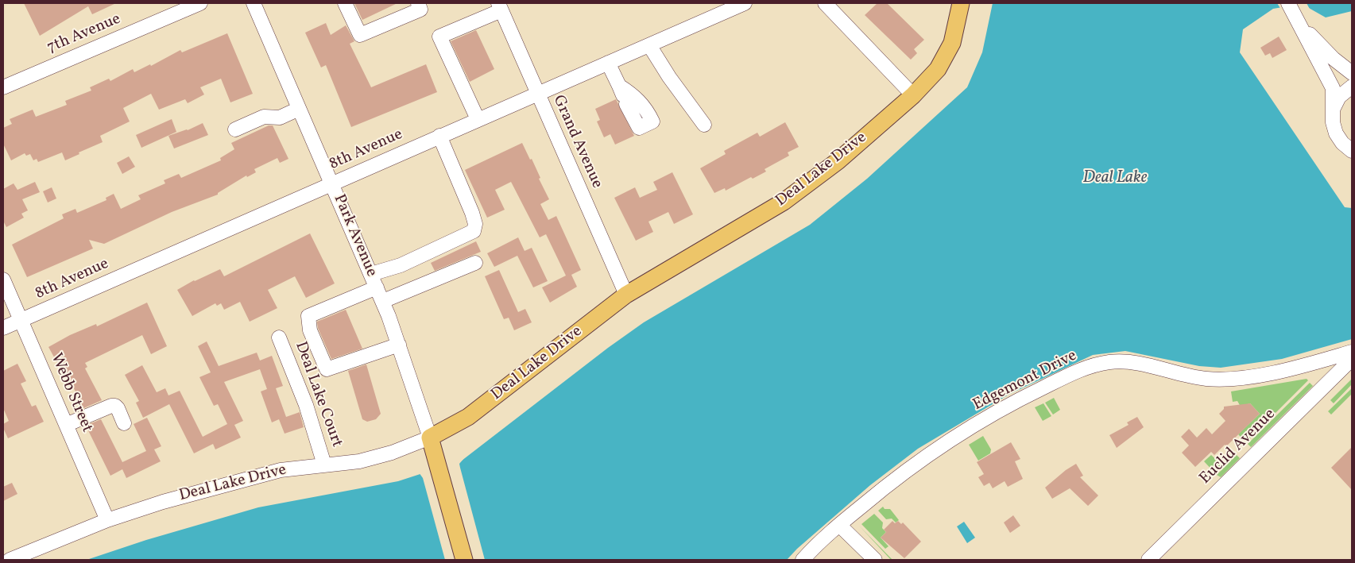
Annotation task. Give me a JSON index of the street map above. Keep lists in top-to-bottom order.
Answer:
{
  "streets": {
    "main road": ["Deal Lake Drive", "Park Avenue"],
    "street": [
      "7th Avenue",
      "Grand Avenue",
      "8th Avenue",
      "Edgemont Drive",
      "Webb Street",
      "Deal Lake Court",
      "Euclid Avenue"
    ]
  },
  "crossings": [
    ["Grand Avenue", "8th Avenue"],
    ["Grand Avenue", "Deal Lake Drive"],
    ["8th Avenue", "Park Avenue"],
    ["8th Avenue", "Webb Street"],
    ["Deal Lake Drive", "Park Avenue"],
    ["Deal Lake Drive", "Webb Street"],
    ["Deal Lake Drive", "Deal Lake Court"],
    ["Edgemont Drive", "Euclid Avenue"]
  ],
  "water": ["Deal Lake"]
}
